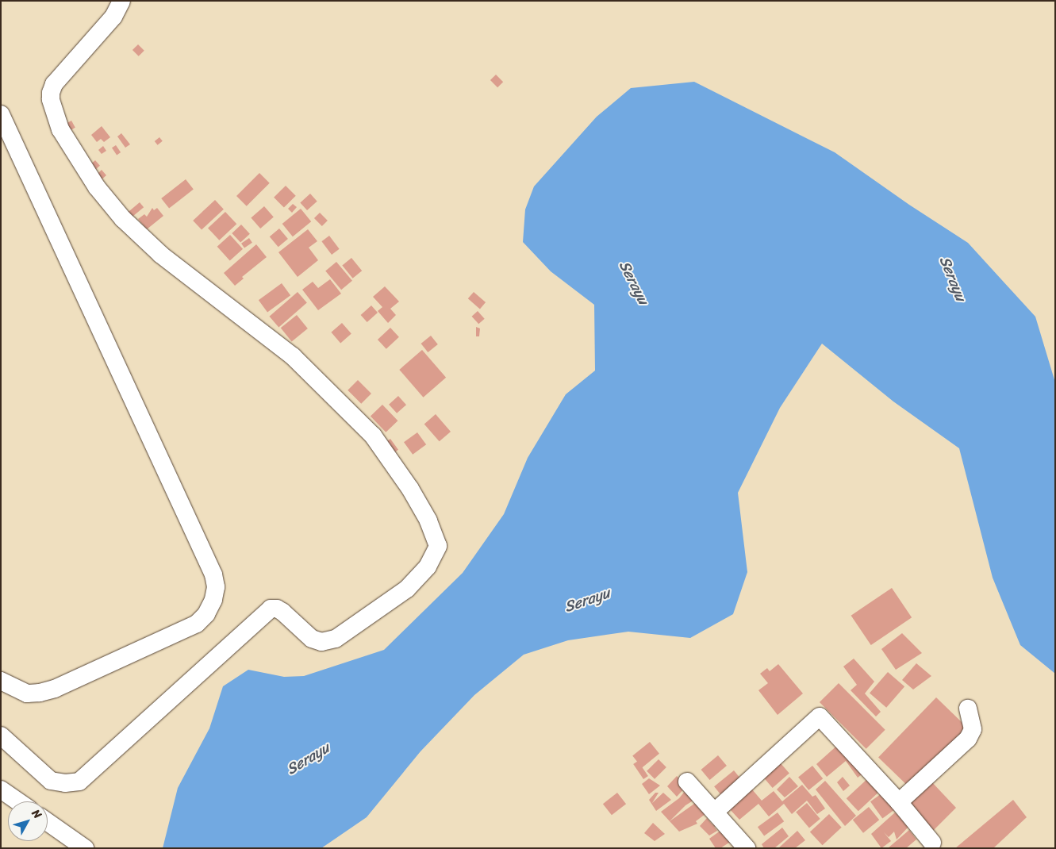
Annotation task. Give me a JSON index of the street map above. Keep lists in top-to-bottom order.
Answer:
{
  "water": ["Serayu"],
  "north": "top right"
}
